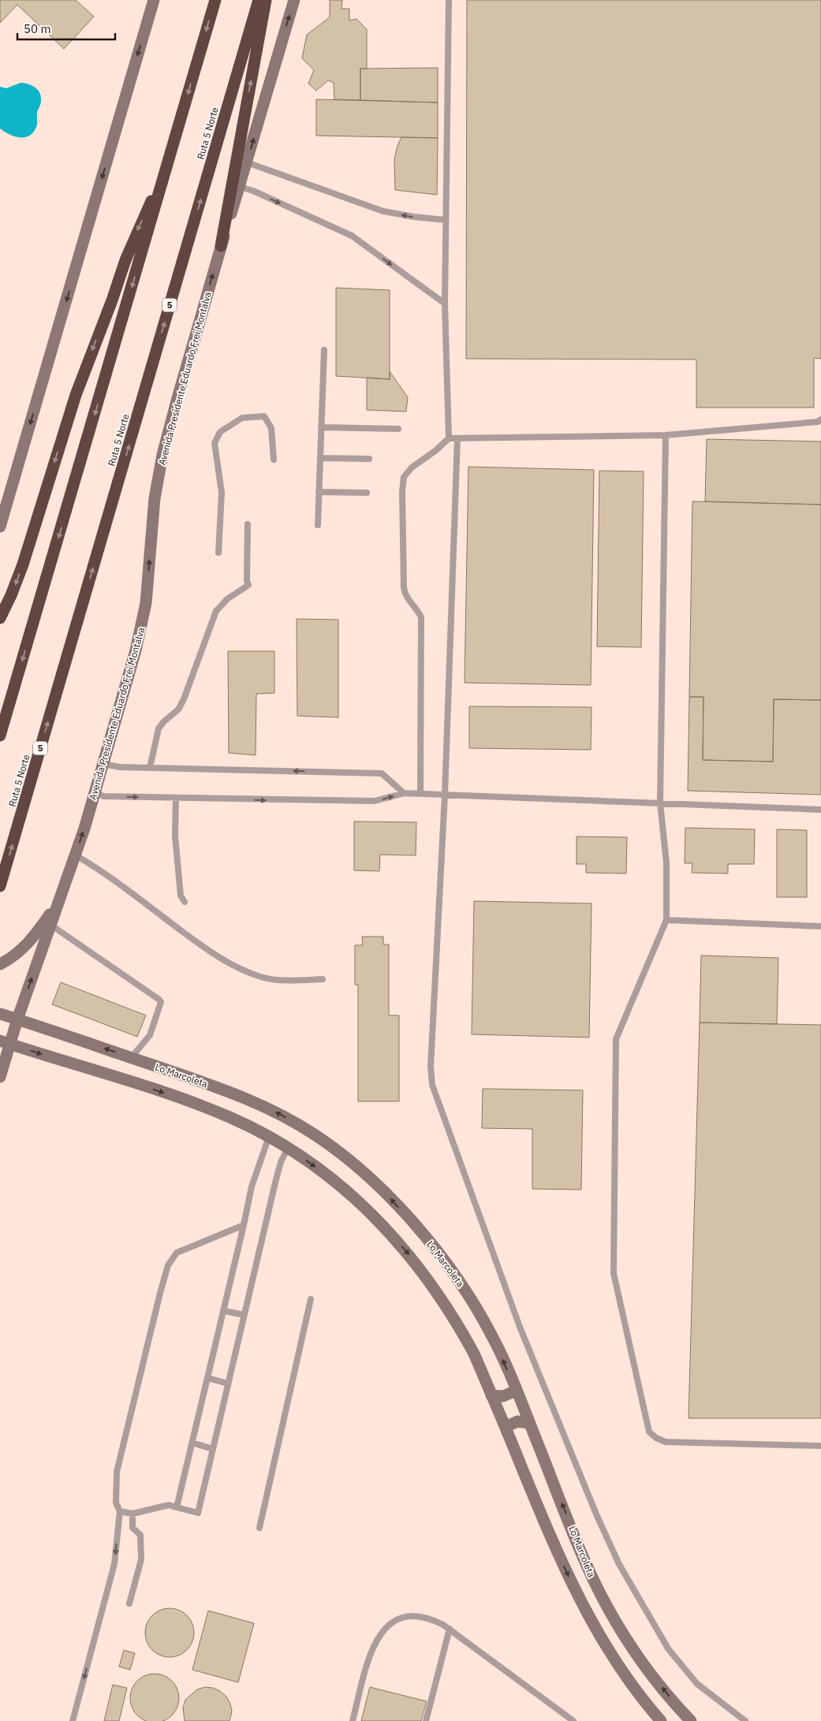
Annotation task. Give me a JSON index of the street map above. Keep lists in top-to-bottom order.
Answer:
{
  "streets": {
    "highway": ["Ruta 5 Norte", "5"],
    "main road": ["Avenida Presidente Eduardo Frei Montalva", "Lo Marcoleta"]
  },
  "crossings": [
    ["Avenida Presidente Eduardo Frei Montalva", "Lo Marcoleta"]
  ],
  "one_way": ["Avenida Presidente Eduardo Frei Montalva"],
  "scale_bar": "50 m"
}
